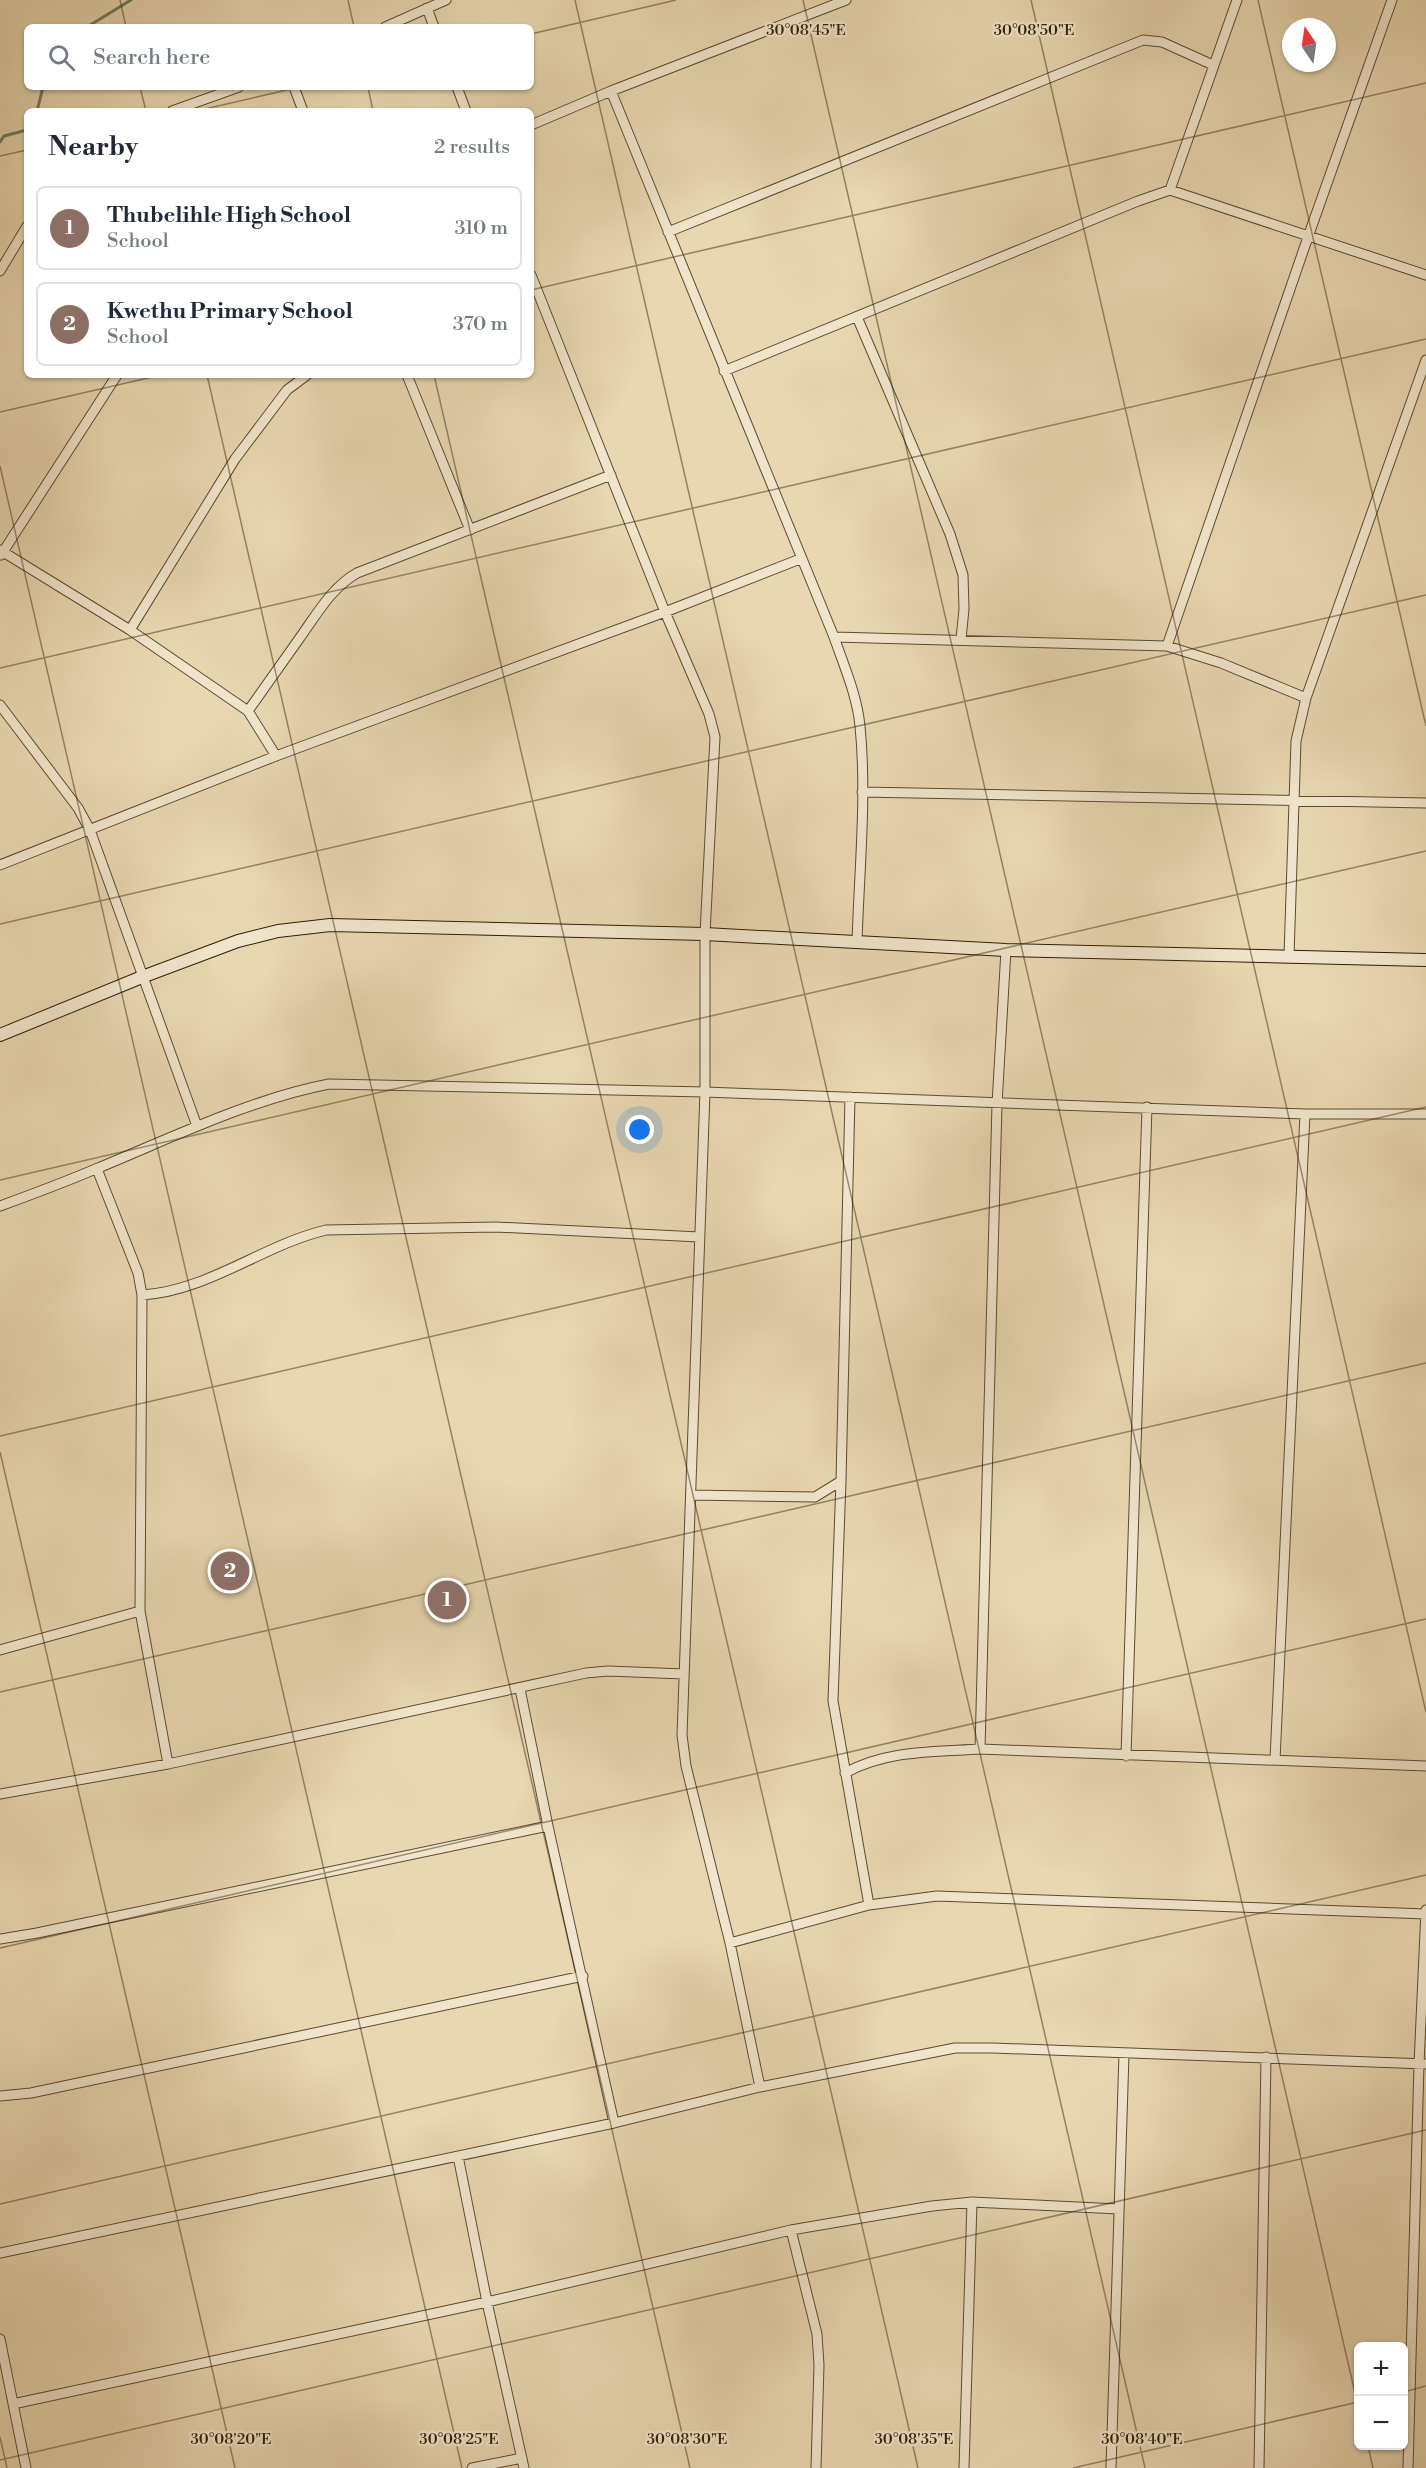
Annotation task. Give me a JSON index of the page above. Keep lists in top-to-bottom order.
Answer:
{
  "north": "top",
  "page": {
    "search": "Search here",
    "heading": ["Nearby", "2 results"],
    "list": [
      {
        "mark": "1",
        "name": "Thubelihle High School",
        "note": "School",
        "value": "310 m"
      },
      {
        "mark": "2",
        "name": "Kwethu Primary School",
        "note": "School",
        "value": "370 m"
      }
    ],
    "pins": ["2", "1"],
    "map_buttons": ["+", "−"]
  },
  "coordinates": [
    "30°08'45\"E",
    "30°08'50\"E",
    "30°08'20\"E",
    "30°08'25\"E",
    "30°08'30\"E",
    "30°08'35\"E",
    "30°08'40\"E"
  ]
}
